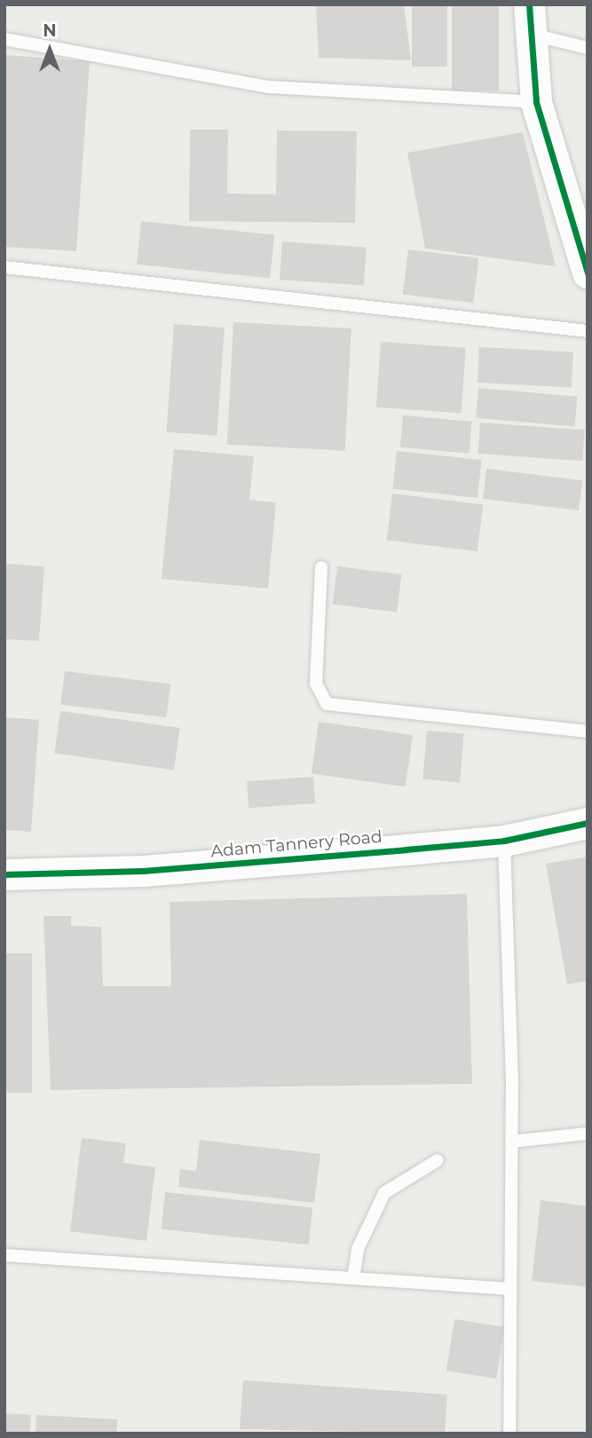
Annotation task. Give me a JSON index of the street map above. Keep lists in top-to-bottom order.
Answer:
{
  "streets": {
    "street": ["Adam Tannery Road"]
  },
  "north": "top"
}
